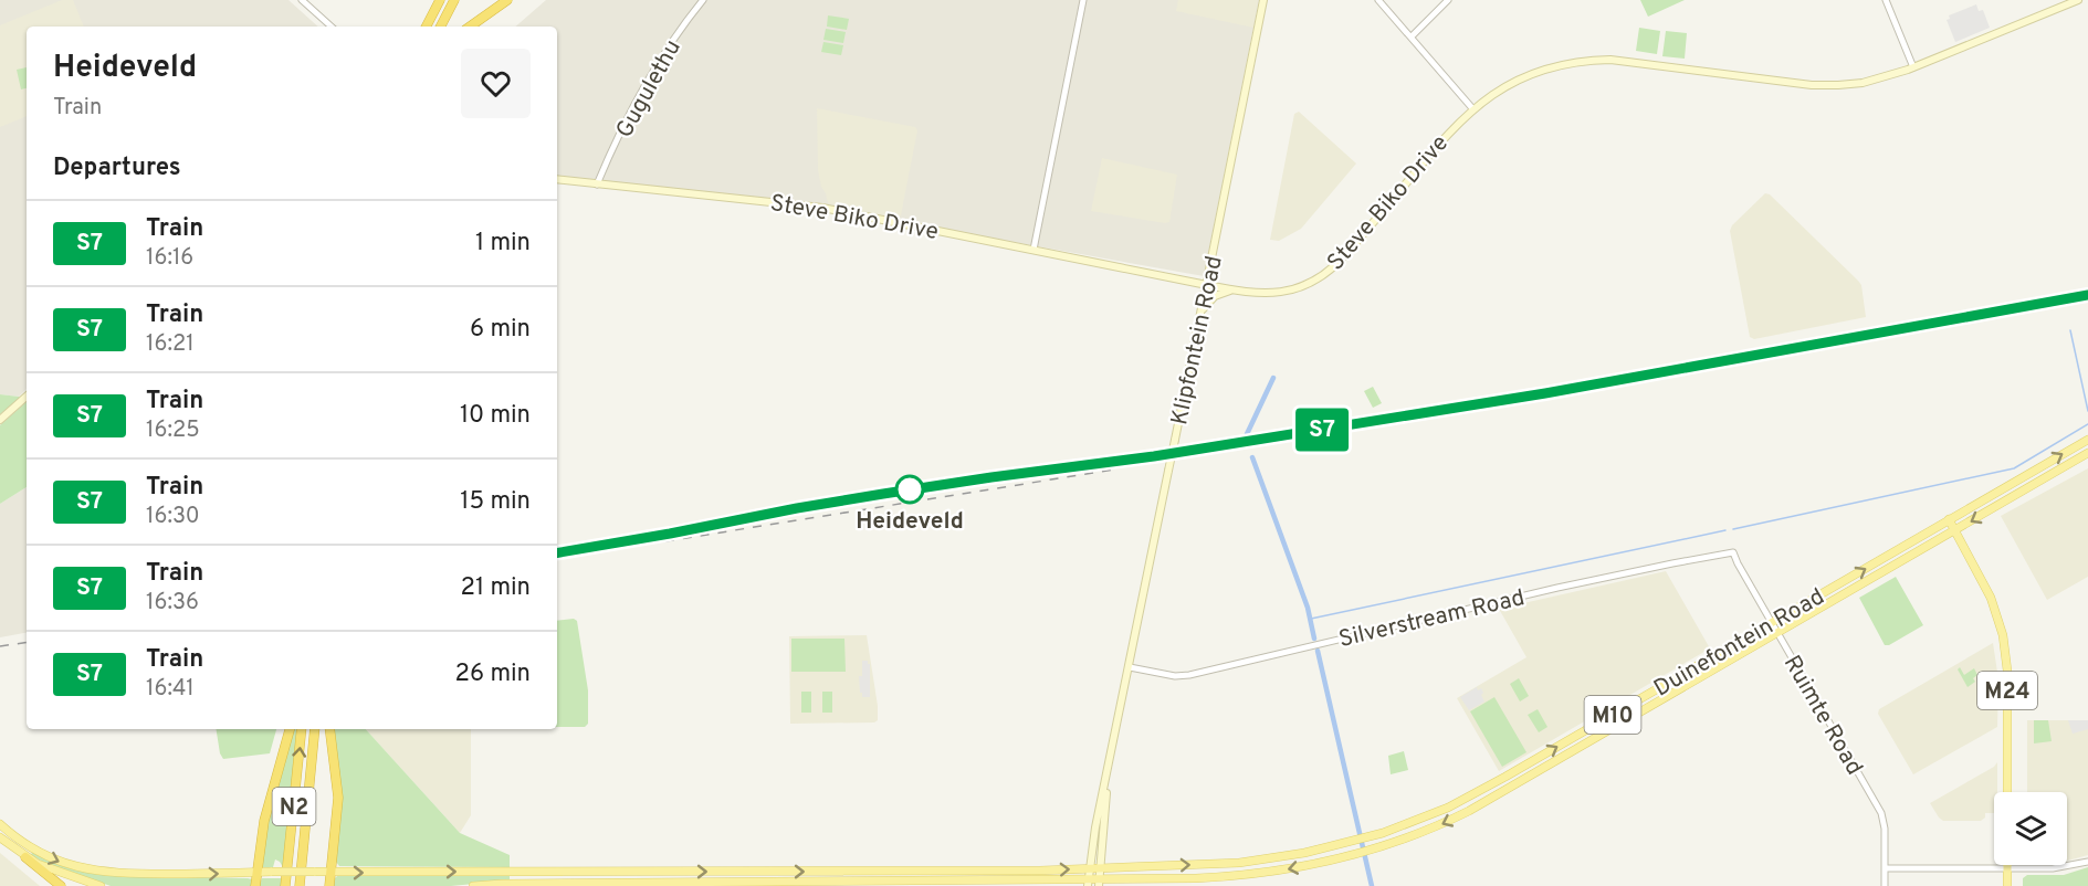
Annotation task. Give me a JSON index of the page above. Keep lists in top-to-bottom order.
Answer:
{
  "streets": {
    "highway": ["N2"],
    "main road": [
      "Steve Biko Drive",
      "Klipfontein Road",
      "Duinefontein Road",
      "M24",
      "M10"
    ],
    "street": ["Gugulethu", "Silverstream Road", "Ruimte Road"]
  },
  "crossings": [
    ["Gugulethu", "Steve Biko Drive"],
    ["Steve Biko Drive", "Klipfontein Road"],
    ["Klipfontein Road", "Silverstream Road"],
    ["Klipfontein Road", "Duinefontein Road"],
    ["Silverstream Road", "Ruimte Road"],
    ["Duinefontein Road", "M24"],
    ["Duinefontein Road", "M10"],
    ["Duinefontein Road", "Ruimte Road"]
  ],
  "places": ["Heideveld"],
  "page": {
    "on_map": "S7",
    "heading": [
      ["Heideveld", "Train"],
      "Departures"
    ],
    "list": [
      {
        "mark": "S7",
        "name": "Train",
        "note": "16:16",
        "value": "1 min"
      },
      {
        "mark": "S7",
        "name": "Train",
        "note": "16:21",
        "value": "6 min"
      },
      {
        "mark": "S7",
        "name": "Train",
        "note": "16:25",
        "value": "10 min"
      },
      {
        "mark": "S7",
        "name": "Train",
        "note": "16:30",
        "value": "15 min"
      },
      {
        "mark": "S7",
        "name": "Train",
        "note": "16:36",
        "value": "21 min"
      },
      {
        "mark": "S7",
        "name": "Train",
        "note": "16:41",
        "value": "26 min"
      }
    ]
  }
}
